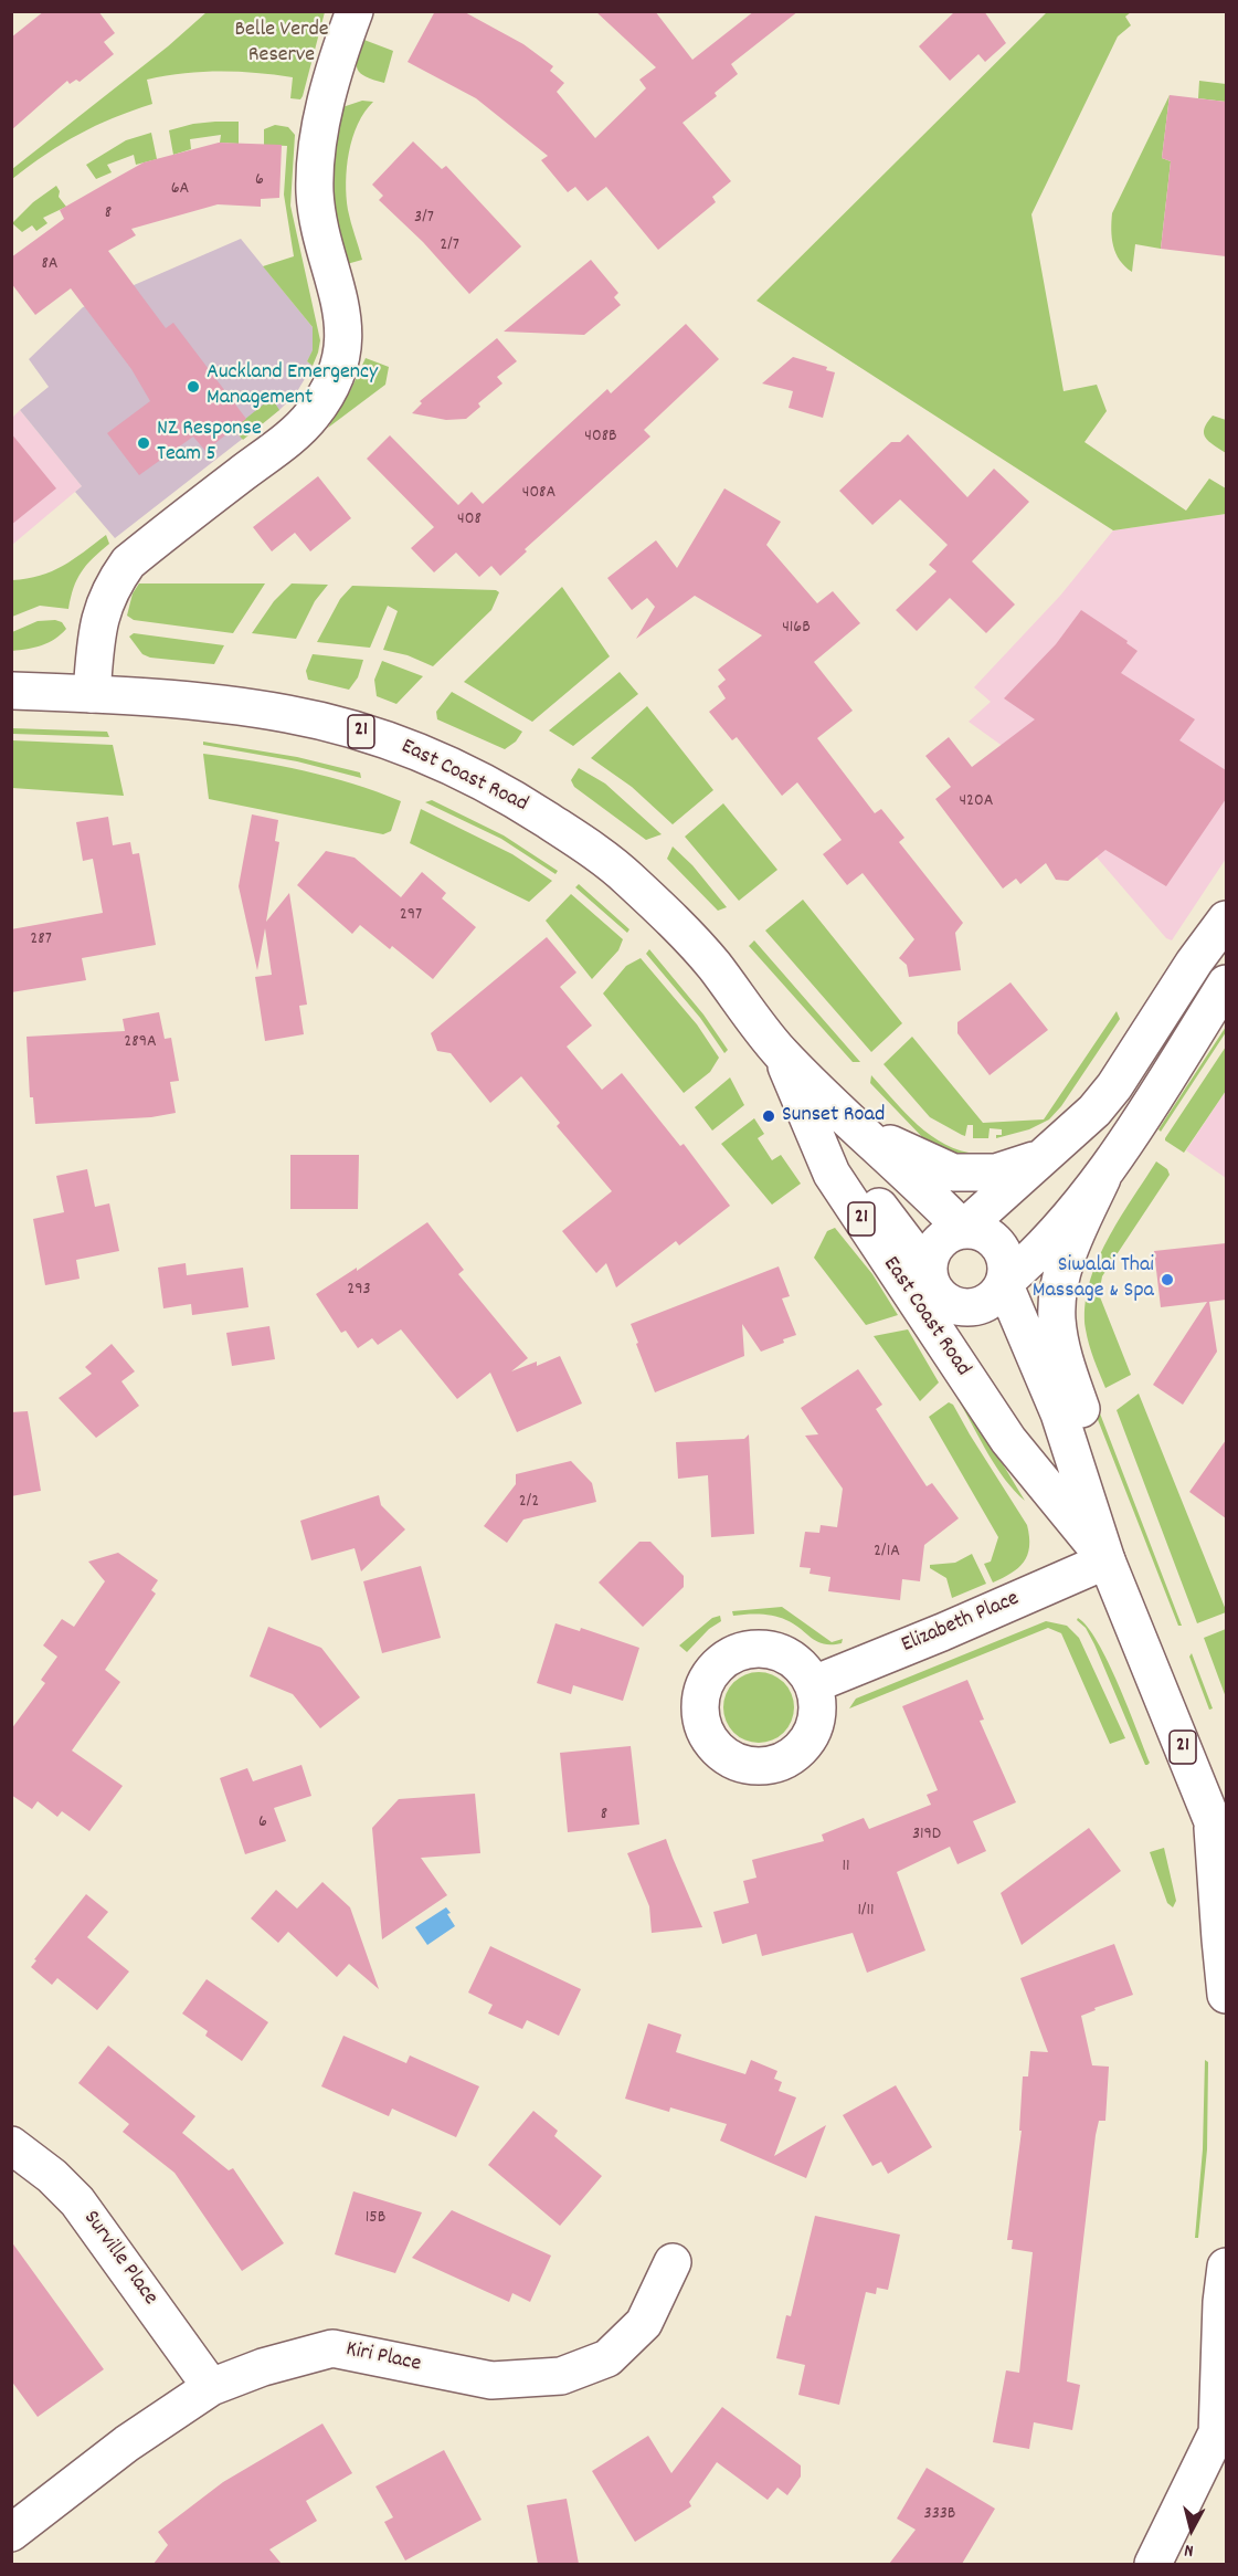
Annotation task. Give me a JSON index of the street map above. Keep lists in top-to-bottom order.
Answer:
{
  "streets": {
    "main road": [
      "21",
      "East Coast Road",
      "Elizabeth Place",
      "Surville Place",
      "Kiri Place"
    ]
  },
  "crossings": [
    ["21", "East Coast Road"],
    ["East Coast Road", "Elizabeth Place"],
    ["Surville Place", "Kiri Place"]
  ],
  "parks": ["Belle Verde Reserve"],
  "places": [
    "Auckland Emergency Management",
    "NZ Response Team 5",
    "Sunset Road",
    "Siwalai Thai Massage & Spa"
  ],
  "house_numbers": [
    "6",
    "6A",
    "8",
    "3/7",
    "2/7",
    "8A",
    "408B",
    "408A",
    "408",
    "416B",
    "420A",
    "297",
    "287",
    "289A",
    "293",
    "2/2",
    "2/1A",
    "8",
    "6",
    "319D",
    "11",
    "1/11",
    "15B",
    "333B"
  ],
  "north": "bottom"
}
